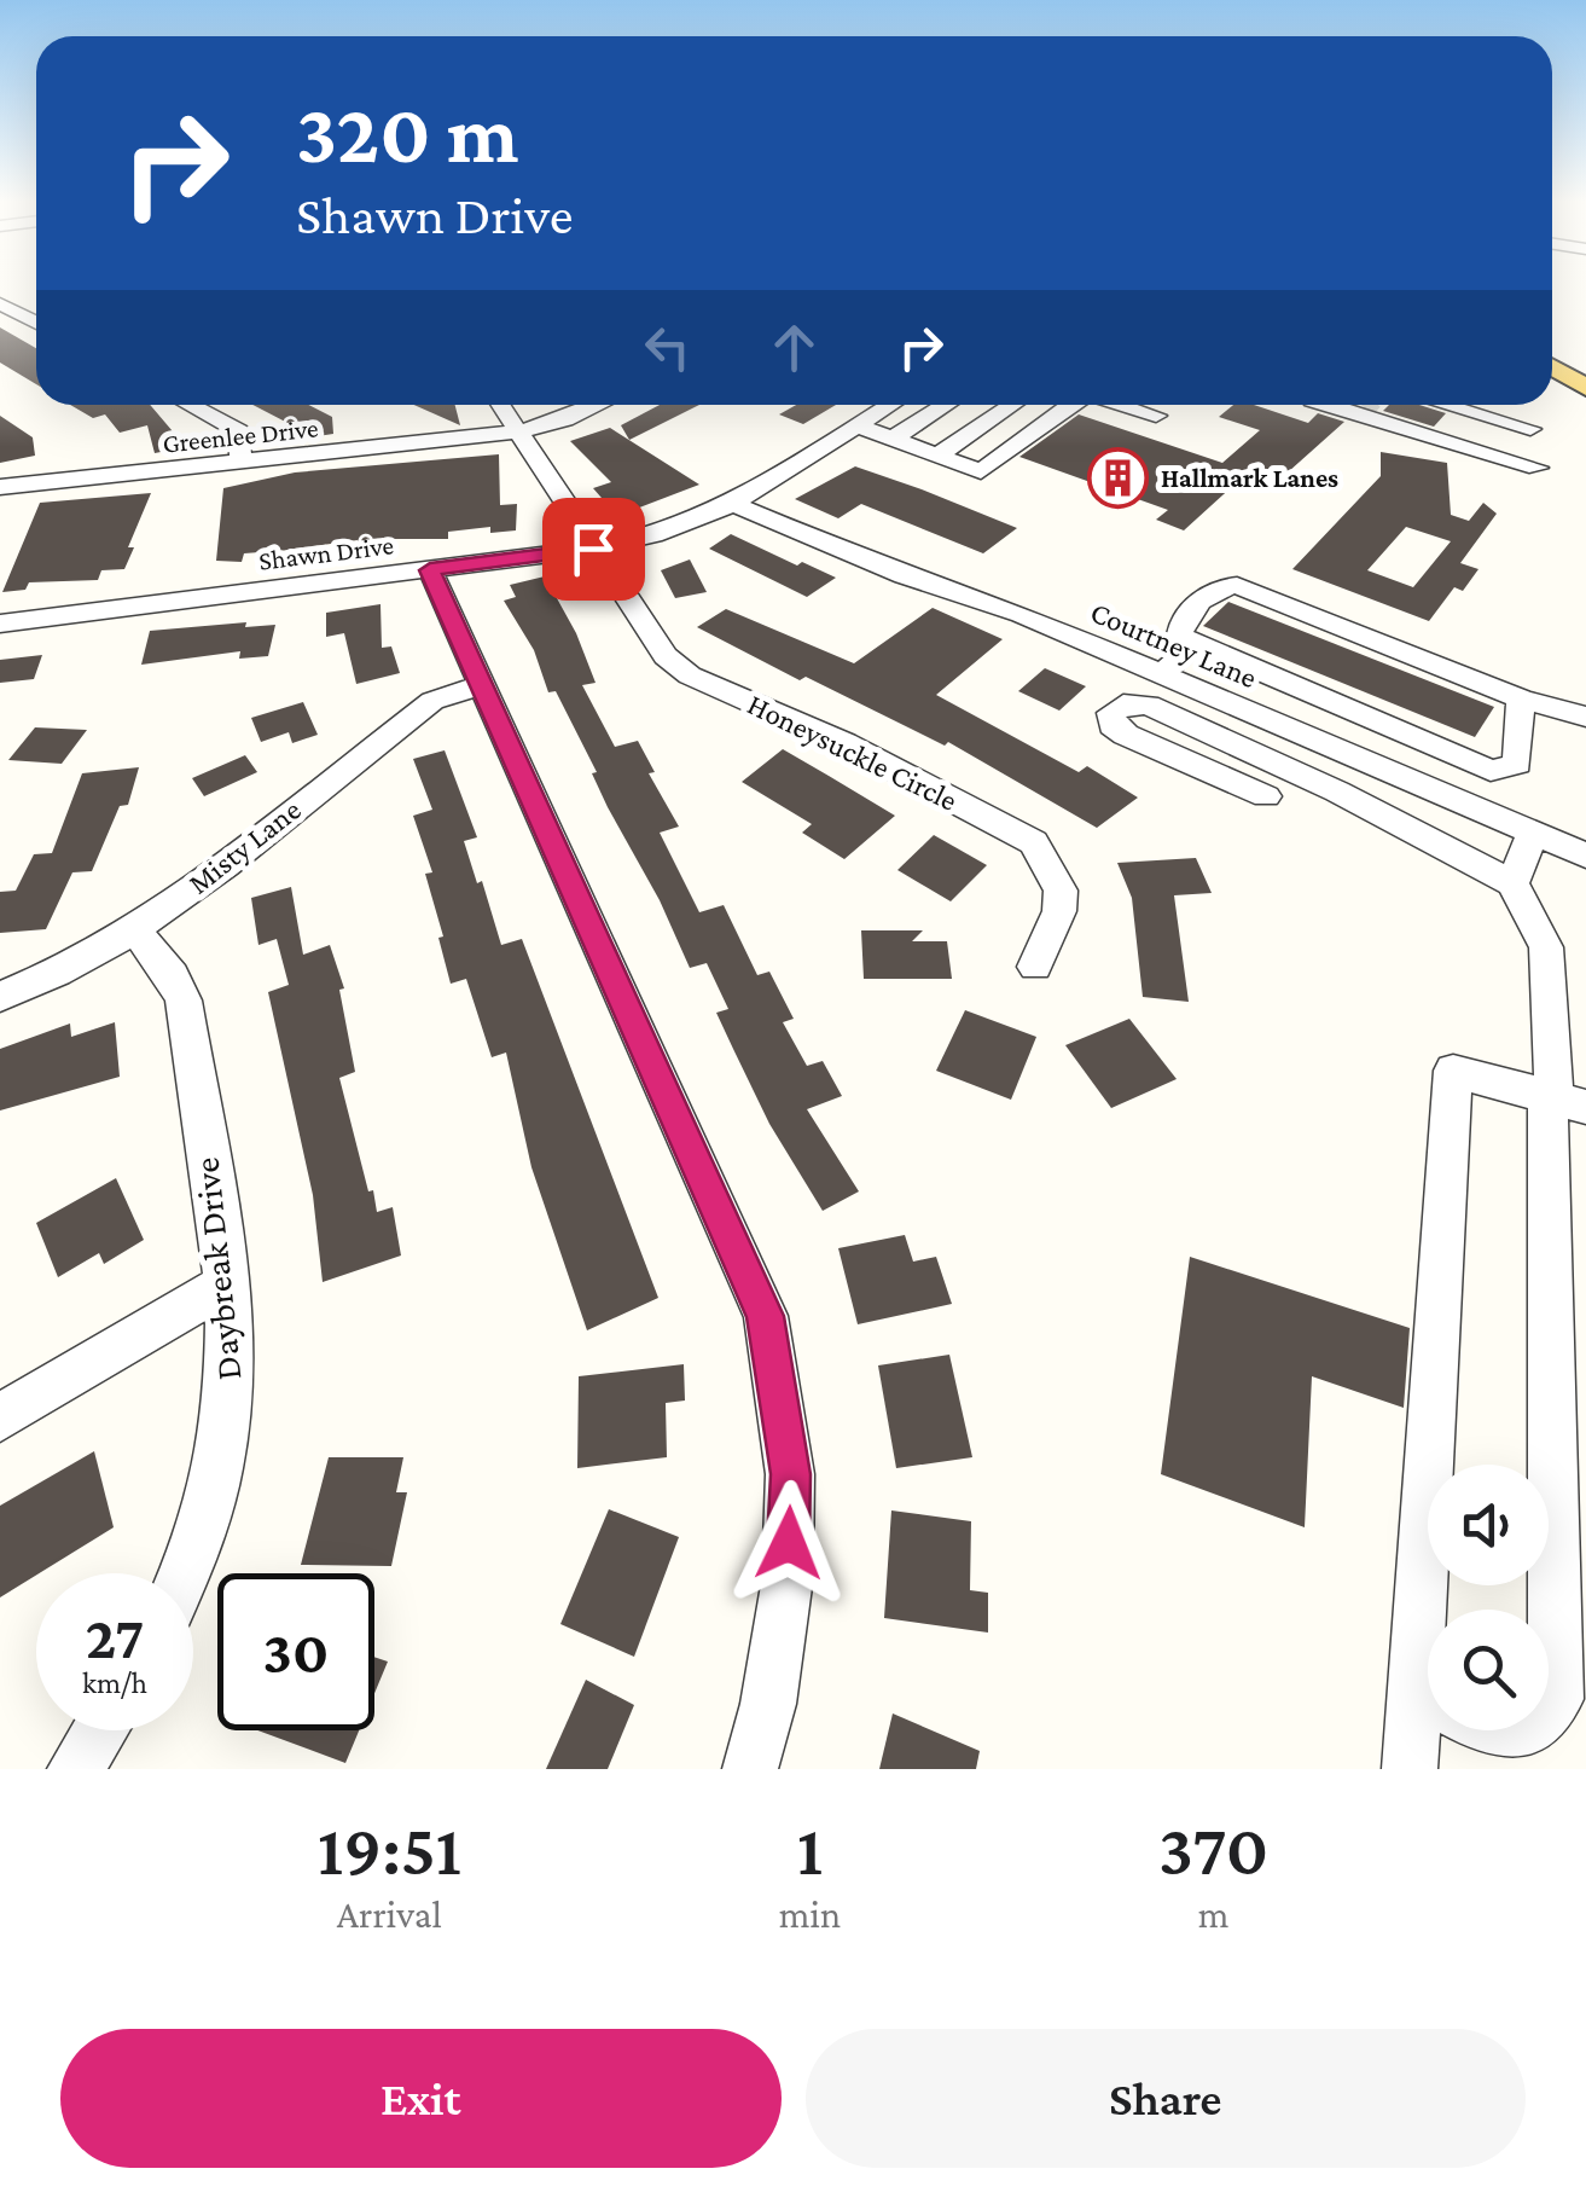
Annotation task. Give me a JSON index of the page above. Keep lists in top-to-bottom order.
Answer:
{
  "streets": {
    "street": [
      "Greenlee Drive",
      "Shawn Drive",
      "Courtney Lane",
      "Honeysuckle Circle",
      "Misty Lane",
      "Daybreak Drive"
    ]
  },
  "crossings": [
    ["Greenlee Drive", "Honeysuckle Circle"],
    ["Shawn Drive", "Courtney Lane"],
    ["Shawn Drive", "Honeysuckle Circle"],
    ["Misty Lane", "Daybreak Drive"]
  ],
  "places": {
    "building": ["Hallmark Lanes"]
  },
  "page": {
    "turn": ["320 m", "Shawn Drive"],
    "speed": "27 km/h",
    "limit": "30",
    "eta": [
      "19:51",
      "Arrival",
      "1",
      "min",
      "370",
      "m"
    ],
    "buttons": ["Exit", "Share"]
  }
}
